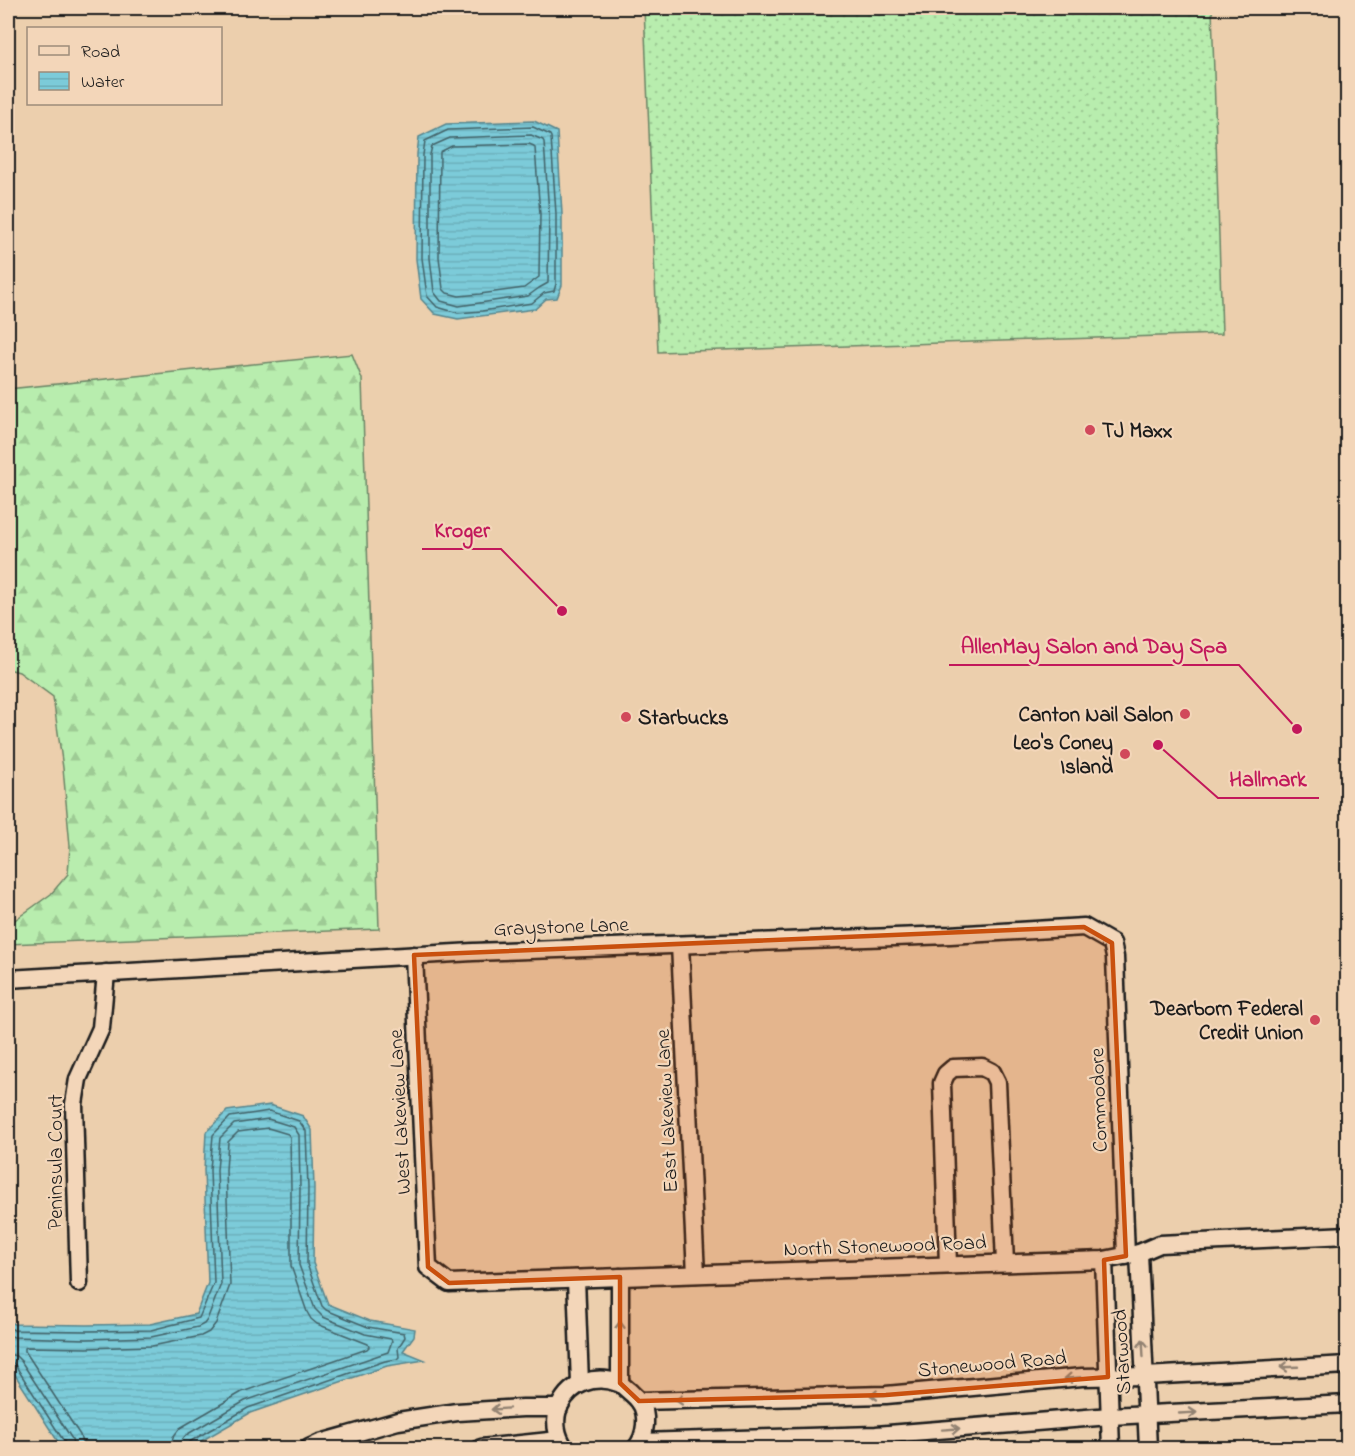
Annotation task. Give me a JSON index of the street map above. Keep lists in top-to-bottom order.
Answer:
{
  "streets": {
    "street": [
      "Graystone Lane",
      "Commodore",
      "East Lakeview Lane",
      "West Lakeview Lane",
      "Peninsula Court",
      "North Stonewood Road",
      "Starwood",
      "Stonewood Road"
    ]
  },
  "crossings": [
    ["Graystone Lane", "Commodore"],
    ["Graystone Lane", "East Lakeview Lane"],
    ["Graystone Lane", "West Lakeview Lane"],
    ["Graystone Lane", "Peninsula Court"],
    ["Commodore", "North Stonewood Road"],
    ["Commodore", "Starwood"],
    ["East Lakeview Lane", "North Stonewood Road"],
    ["West Lakeview Lane", "North Stonewood Road"],
    ["North Stonewood Road", "Starwood"],
    ["Starwood", "Stonewood Road"]
  ],
  "places": [
    "TJ Maxx",
    "Kroger",
    "Canton Nail Salon",
    "Starbucks",
    "AllenMay Salon and Day Spa",
    "Hallmark",
    "Leo's Coney Island",
    "Dearborn Federal Credit Union"
  ],
  "legend": ["Road", "Water"]
}
